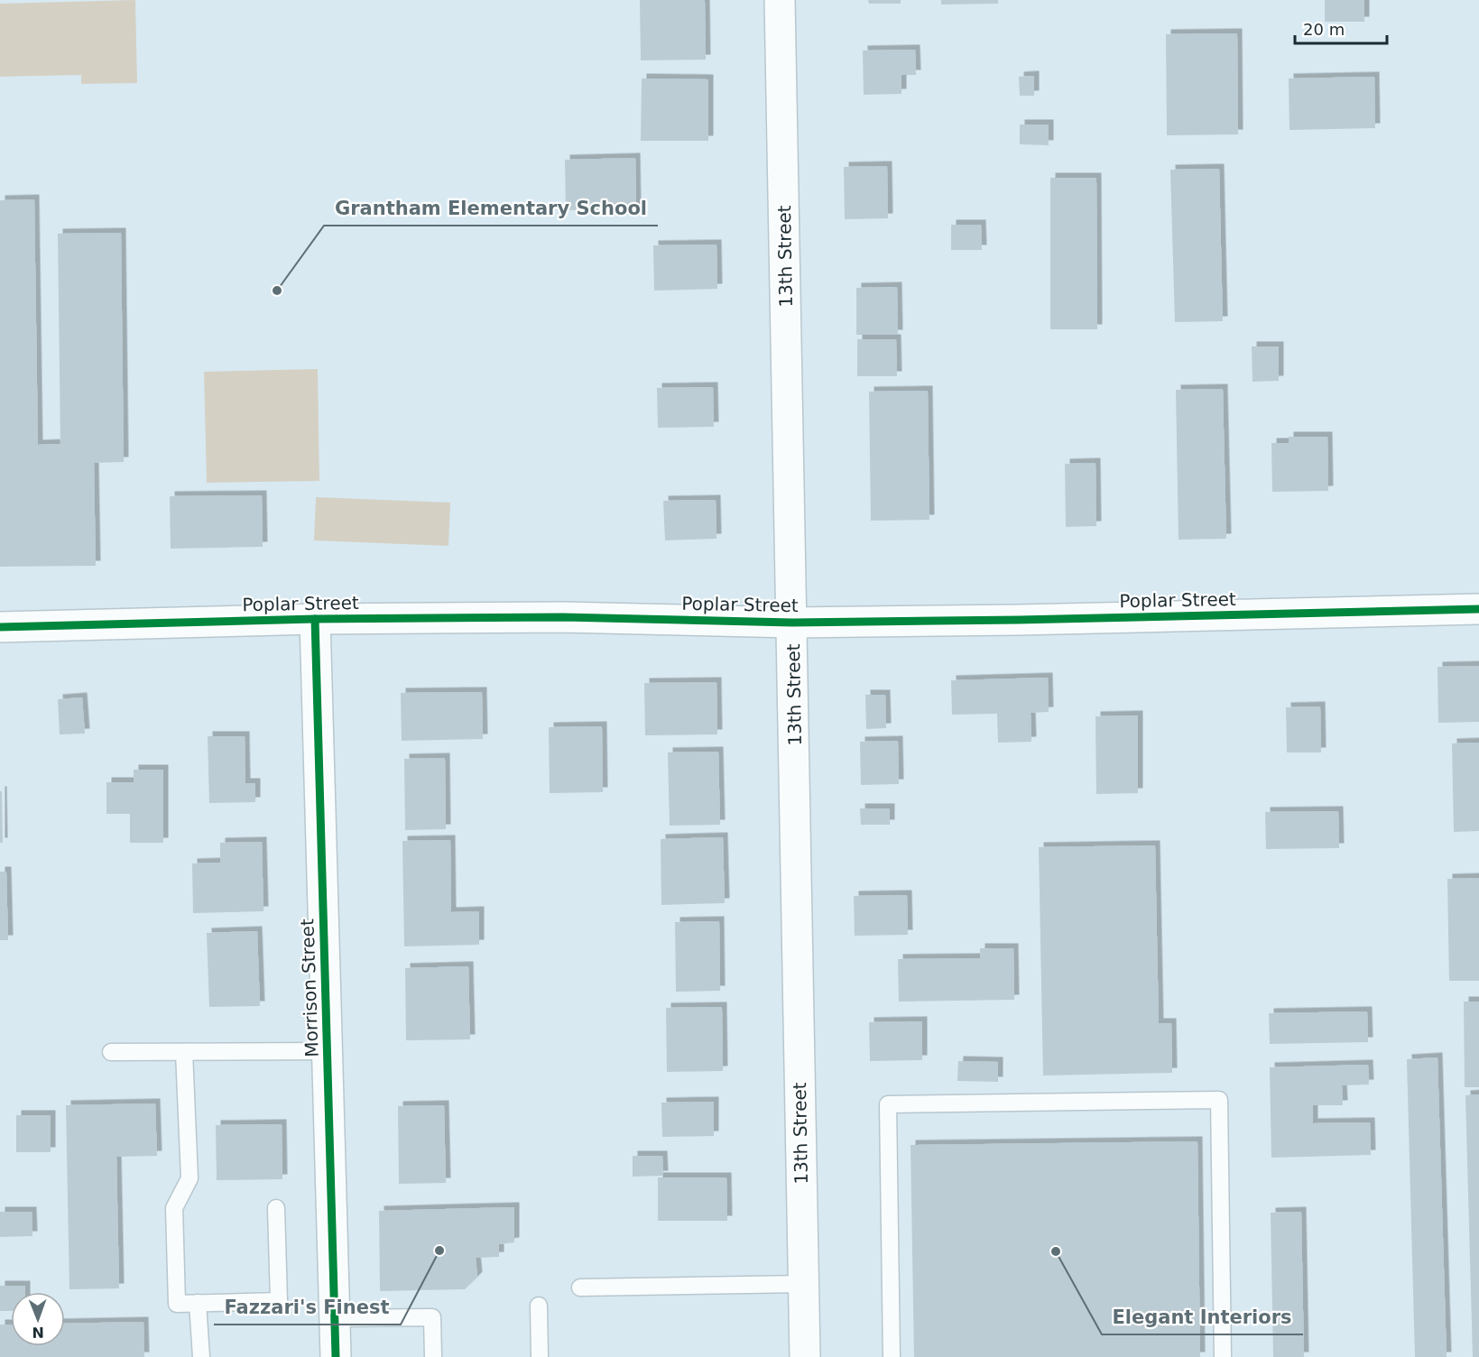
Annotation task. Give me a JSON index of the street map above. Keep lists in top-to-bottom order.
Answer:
{
  "streets": {
    "street": ["13th Street", "Poplar Street", "Morrison Street"]
  },
  "crossings": [
    ["13th Street", "Poplar Street"],
    ["Poplar Street", "Morrison Street"]
  ],
  "places": ["Grantham Elementary School", "Fazzari's Finest", "Elegant Interiors"],
  "scale_bar": "20 m",
  "north": "bottom"
}
